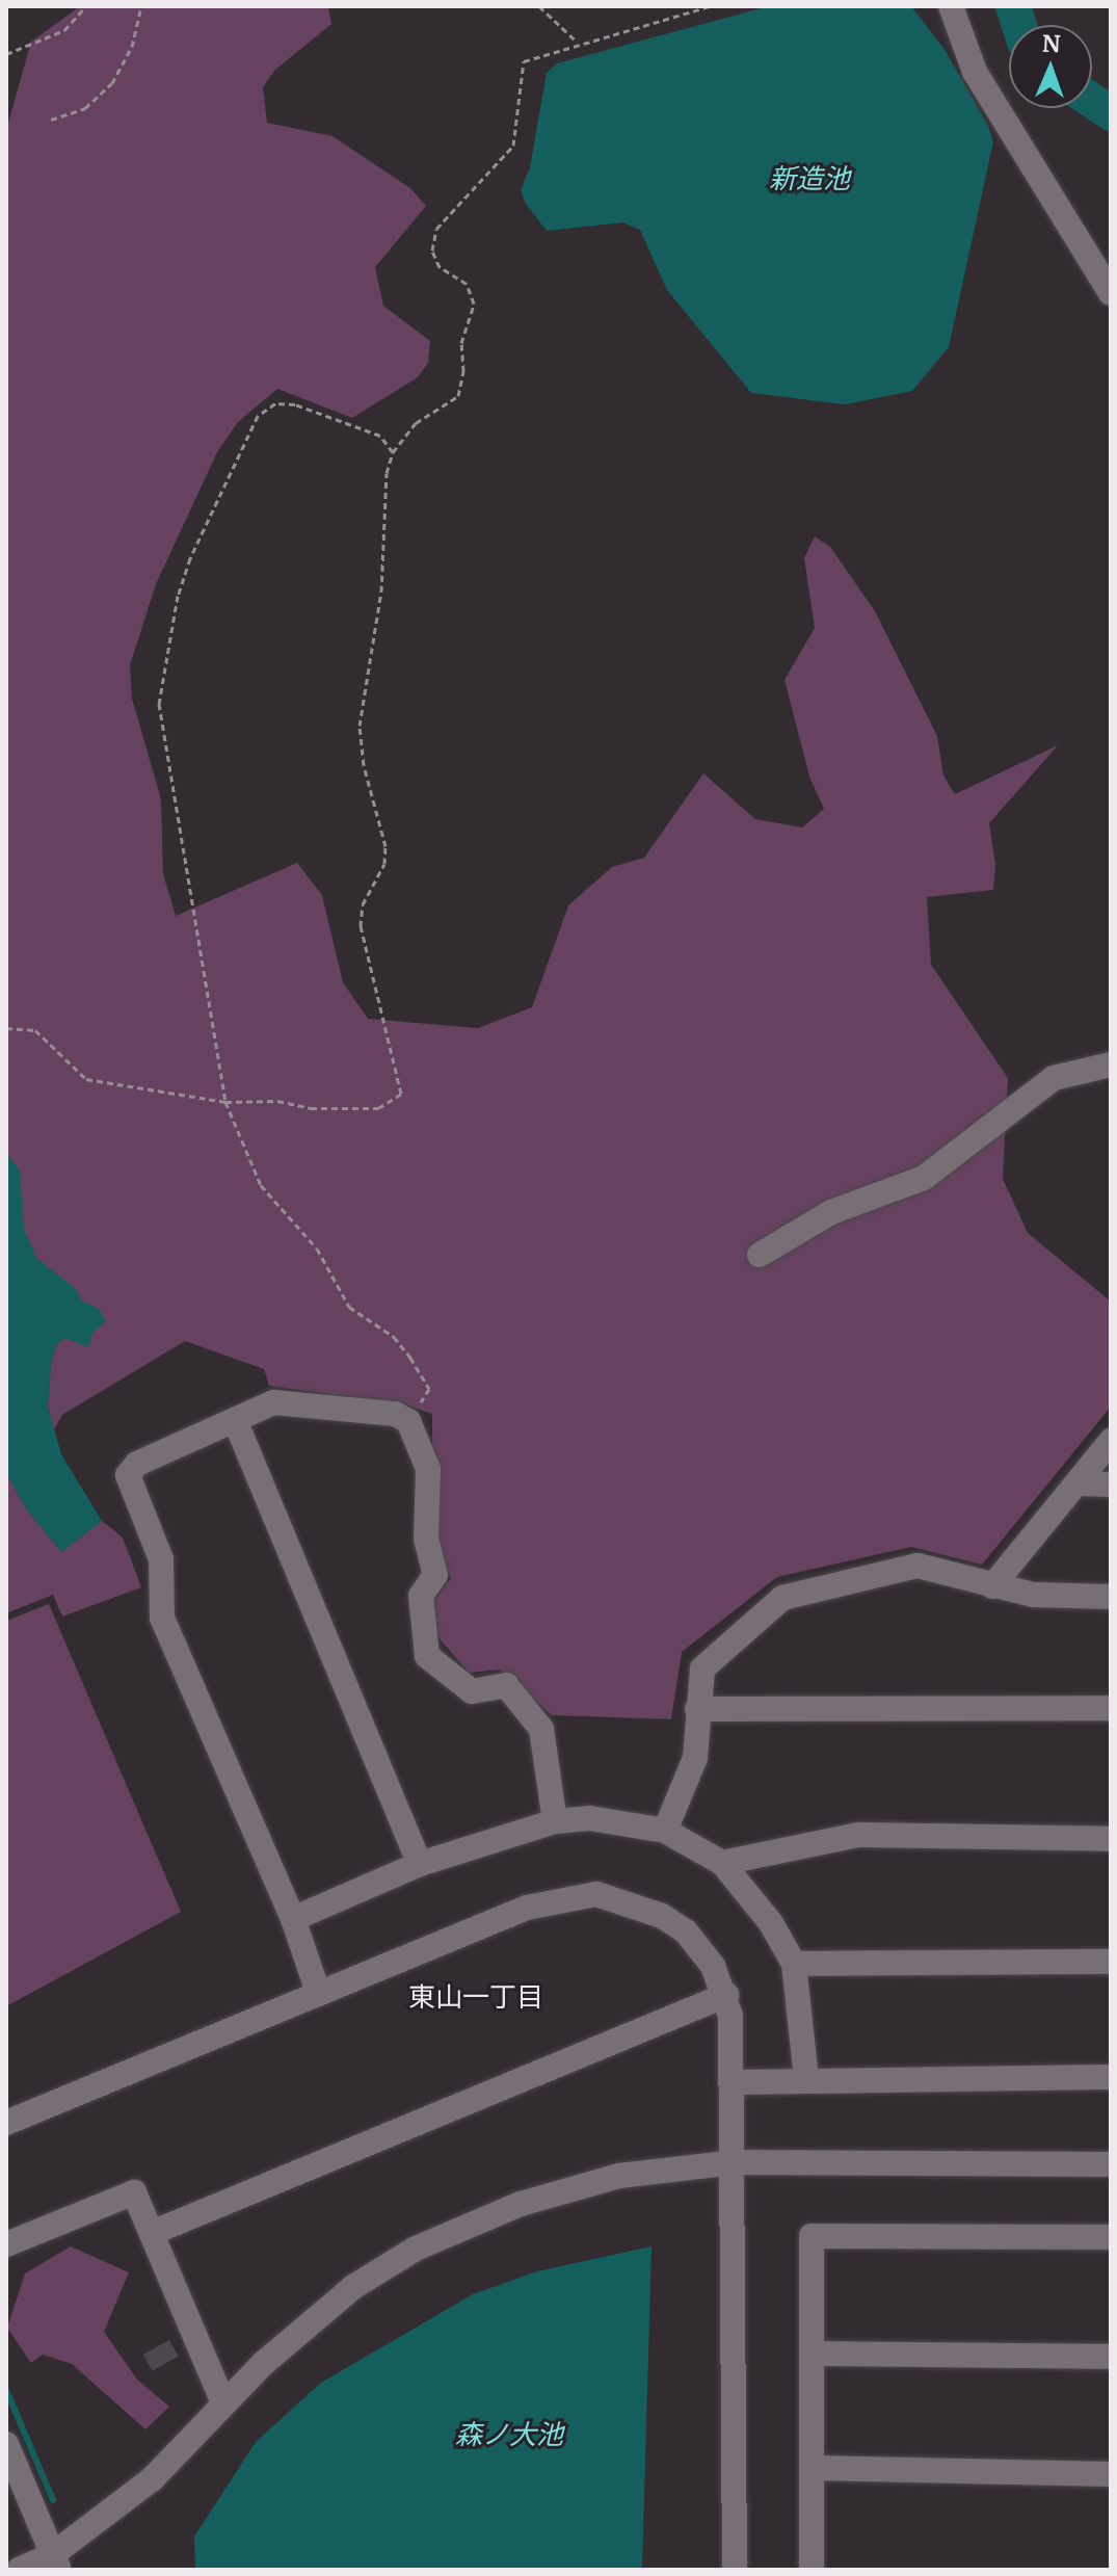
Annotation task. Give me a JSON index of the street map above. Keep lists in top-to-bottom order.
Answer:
{
  "districts": ["東山一丁目"],
  "water": ["新造池", "森ノ大池"],
  "north": "top"
}
